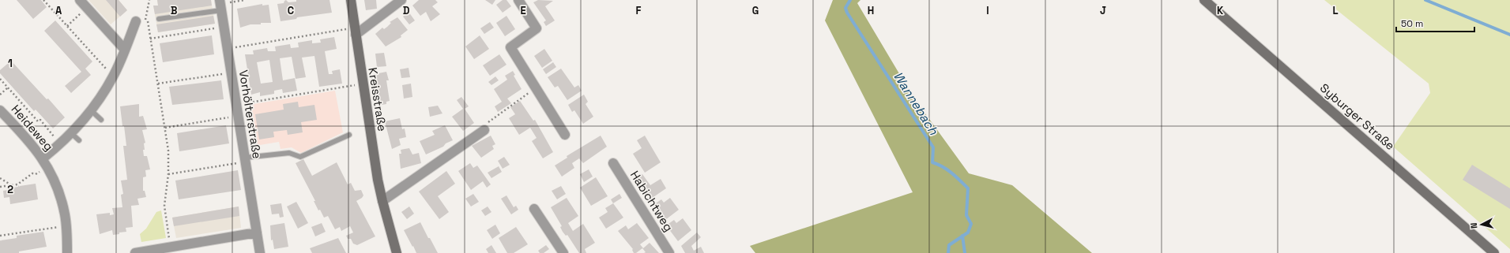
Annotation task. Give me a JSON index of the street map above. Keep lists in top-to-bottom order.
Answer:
{
  "streets": {
    "street": [
      "Kreisstraße",
      "Vorhölterstraße",
      "Syburger Straße",
      "Heideweg",
      "Habichtweg"
    ]
  },
  "water": ["Wannebach"],
  "scale_bar": "50 m",
  "north": "left",
  "grid": {
    "columns": [
      "A",
      "B",
      "C",
      "D",
      "E",
      "F",
      "G",
      "H",
      "I",
      "J",
      "K",
      "L"
    ],
    "rows": ["1", "2"]
  }
}
